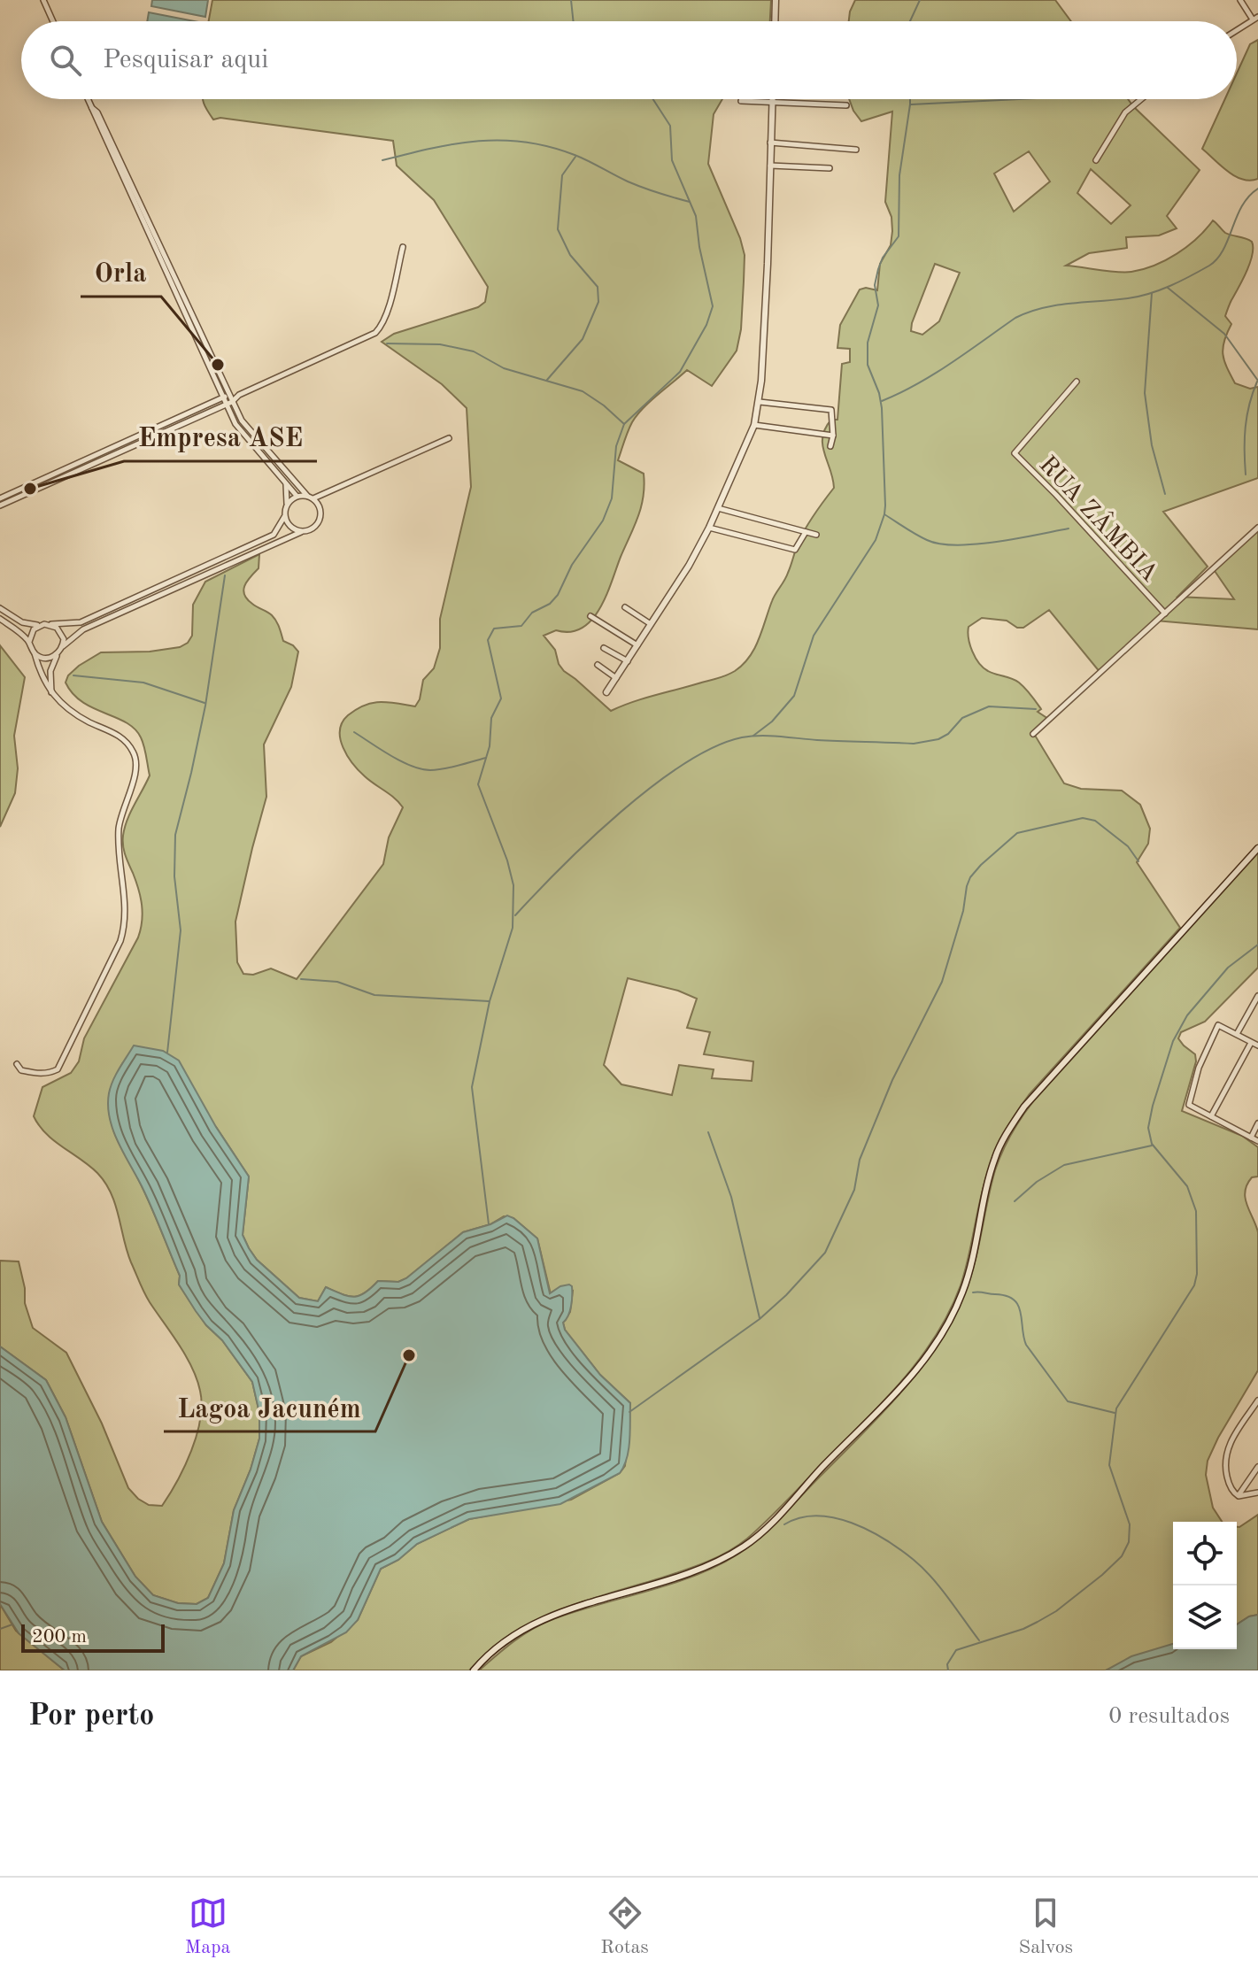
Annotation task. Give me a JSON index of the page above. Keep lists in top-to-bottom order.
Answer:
{
  "streets": {
    "street": ["RUA ZÂMBIA"]
  },
  "places": ["Orla", "Empresa ASE", "Lagoa Jacuném"],
  "scale_bar": "200 m",
  "page": {
    "search": "Pesquisar aqui",
    "scale": "200 m",
    "heading": ["Por perto", "0 resultados"],
    "nav": ["Mapa", "Rotas", "Salvos"]
  }
}
